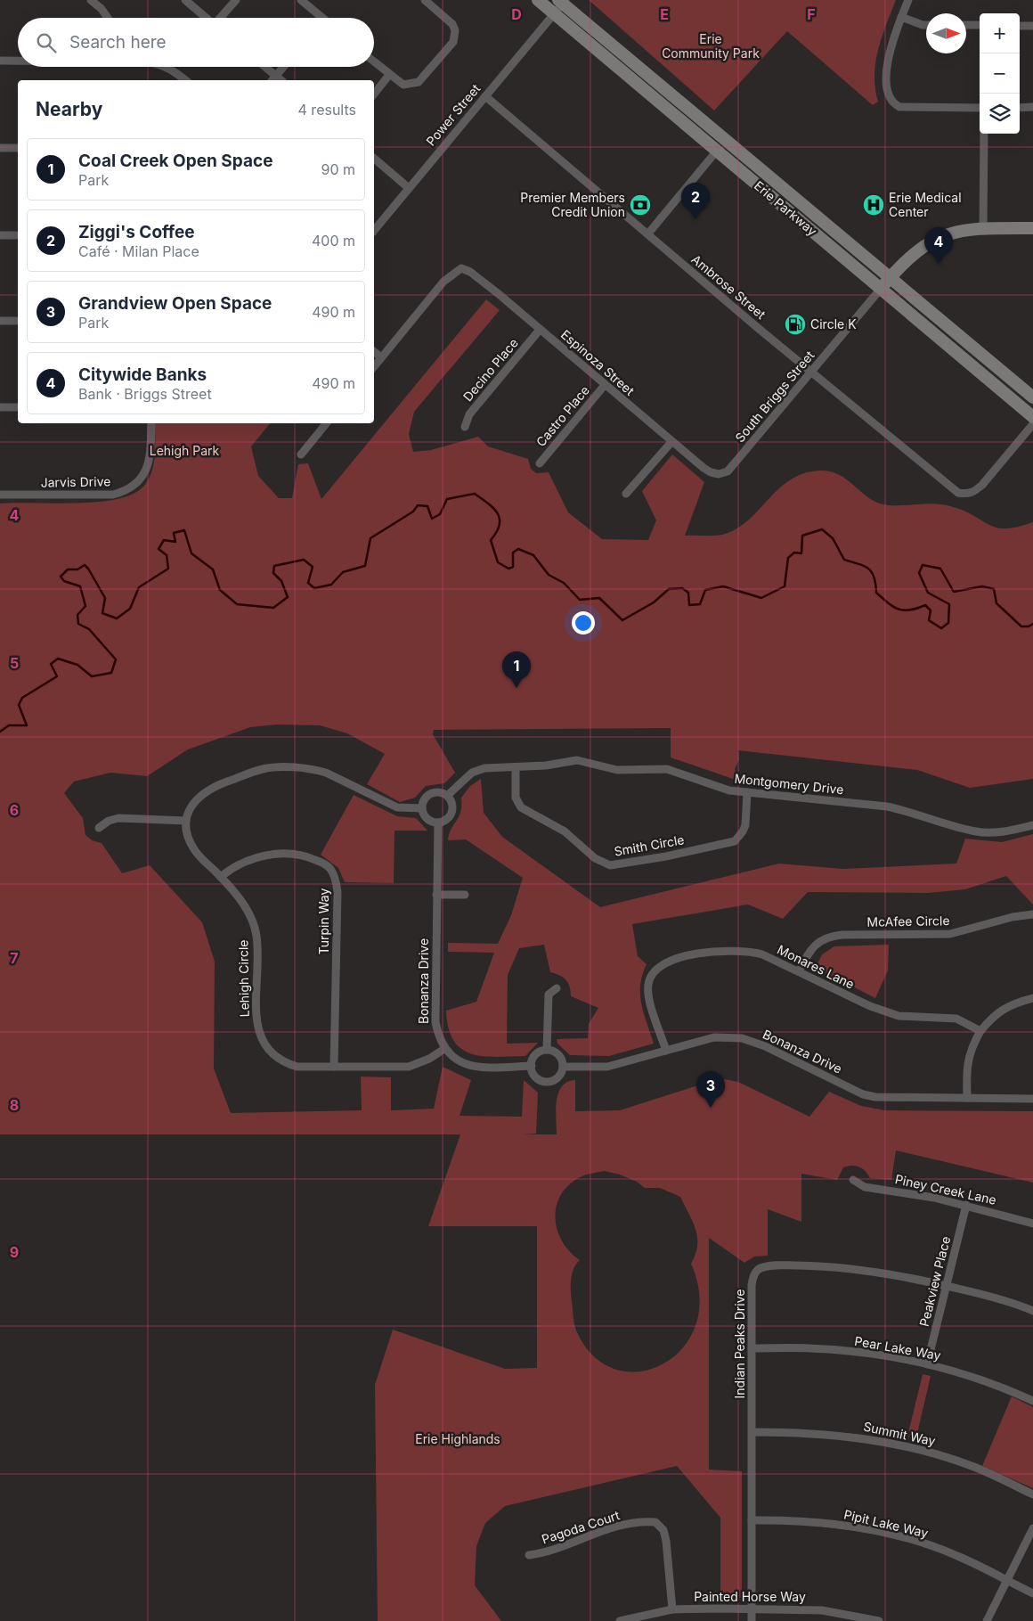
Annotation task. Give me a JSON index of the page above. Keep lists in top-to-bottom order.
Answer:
{
  "streets": {
    "main road": ["Erie Parkway"],
    "street": [
      "Power Street",
      "Ambrose Street",
      "Espinoza Street",
      "Decino Place",
      "South Briggs Street",
      "Castro Place",
      "Jarvis Drive",
      "Montgomery Drive",
      "Smith Circle",
      "Turpin Way",
      "McAfee Circle",
      "Monares Lane",
      "Lehigh Circle",
      "Bonanza Drive",
      "Piney Creek Lane",
      "Peakview Place",
      "Indian Peaks Drive",
      "Pear Lake Way",
      "Summit Way",
      "Pipit Lake Way",
      "Pagoda Court",
      "Painted Horse Way"
    ]
  },
  "crossings": [
    ["Power Street", "Erie Parkway"],
    ["Power Street", "Ambrose Street"],
    ["Erie Parkway", "South Briggs Street"],
    ["Ambrose Street", "South Briggs Street"],
    ["Espinoza Street", "Decino Place"],
    ["Espinoza Street", "South Briggs Street"],
    ["Espinoza Street", "Castro Place"],
    ["Montgomery Drive", "Smith Circle"],
    ["Turpin Way", "Lehigh Circle"],
    ["McAfee Circle", "Monares Lane"],
    ["Monares Lane", "Bonanza Drive"],
    ["Lehigh Circle", "Bonanza Drive"],
    ["Piney Creek Lane", "Peakview Place"],
    ["Peakview Place", "Indian Peaks Drive"],
    ["Peakview Place", "Pear Lake Way"],
    ["Indian Peaks Drive", "Pear Lake Way"],
    ["Indian Peaks Drive", "Summit Way"],
    ["Indian Peaks Drive", "Pipit Lake Way"],
    ["Indian Peaks Drive", "Painted Horse Way"],
    ["Pagoda Court", "Painted Horse Way"]
  ],
  "parks": ["Erie Community Park", "Lehigh Park", "Erie Highlands"],
  "places": {
    "bank": ["Premier Members Credit Union"],
    "hospital": ["Erie Medical Center"],
    "fuel station": ["Circle K"]
  },
  "north": "right",
  "page": {
    "map_buttons": ["+", "−"],
    "search": "Search here",
    "heading": ["Nearby", "4 results"],
    "list": [
      {
        "mark": "1",
        "name": "Coal Creek Open Space",
        "note": "Park",
        "value": "90 m"
      },
      {
        "mark": "2",
        "name": "Ziggi's Coffee",
        "note": "Café · Milan Place",
        "value": "400 m"
      },
      {
        "mark": "3",
        "name": "Grandview Open Space",
        "note": "Park",
        "value": "490 m"
      },
      {
        "mark": "4",
        "name": "Citywide Banks",
        "note": "Bank · Briggs Street",
        "value": "490 m"
      }
    ],
    "pins": [
      "2",
      "4",
      "1",
      "3"
    ]
  },
  "grid": {
    "columns": ["D", "E", "F"],
    "rows": [
      "4",
      "5",
      "6",
      "7",
      "8",
      "9"
    ]
  }
}
